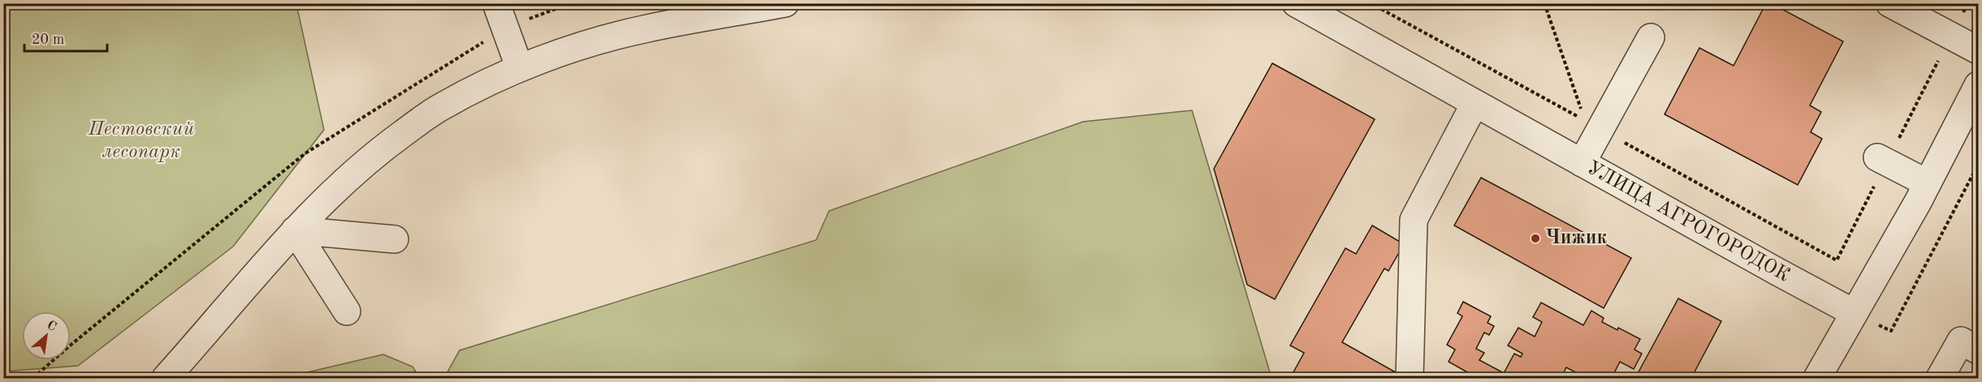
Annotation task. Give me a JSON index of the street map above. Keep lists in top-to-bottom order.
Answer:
{
  "streets": {
    "street": ["УЛИЦА АГРОГОРОДОК"]
  },
  "parks": ["Пестовский лесопарк"],
  "places": ["Чижик"],
  "scale_bar": "20 m",
  "north": "top right"
}
